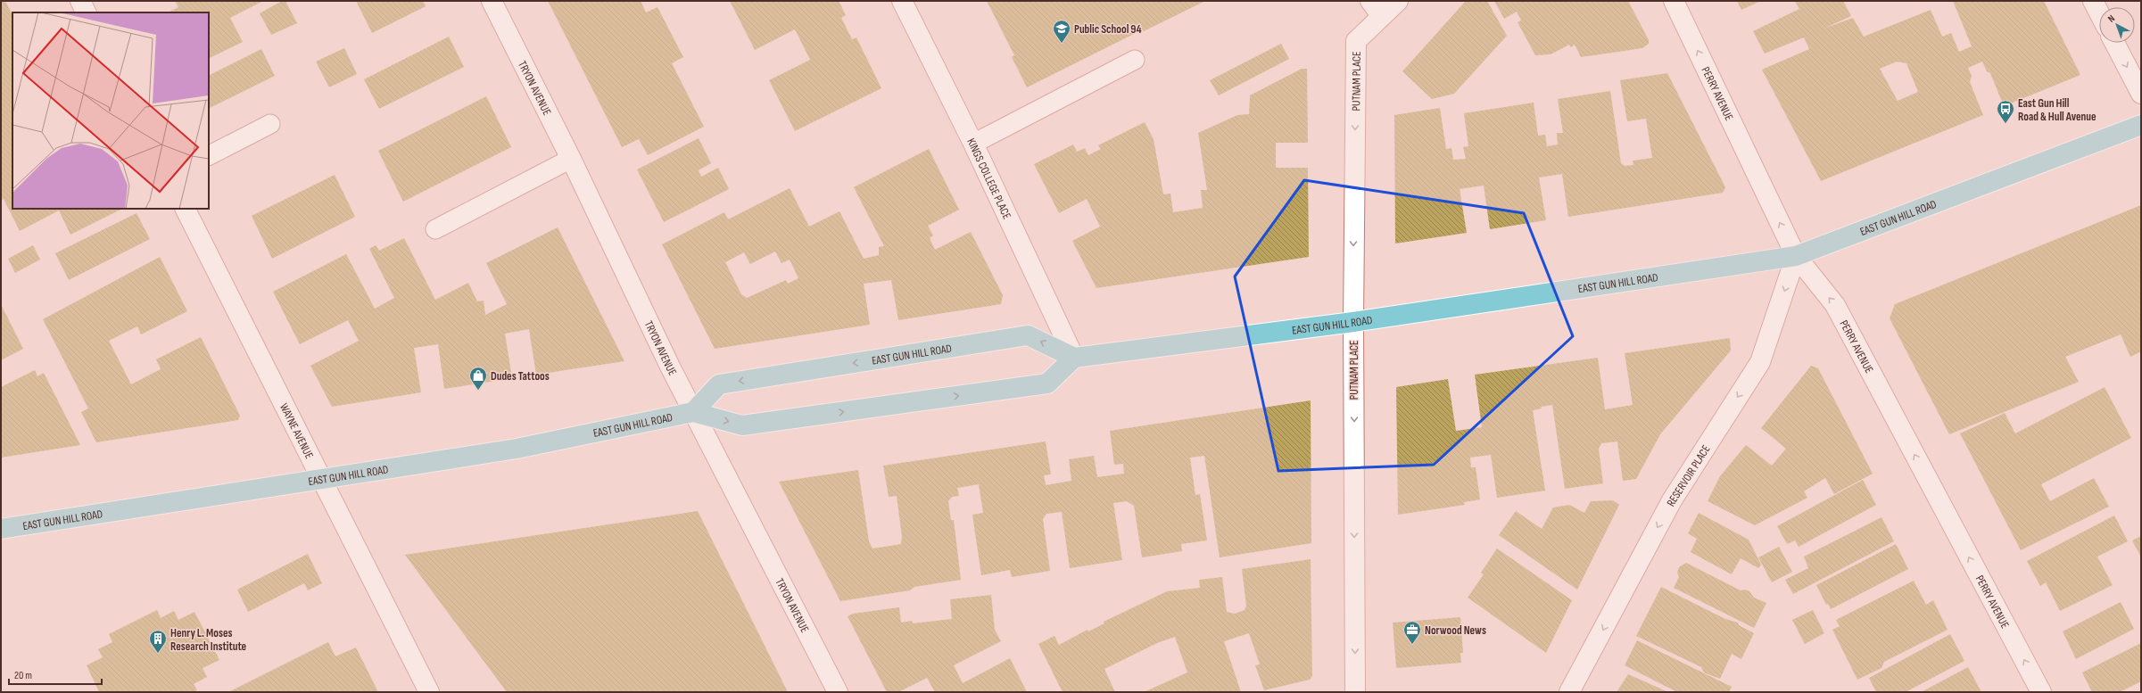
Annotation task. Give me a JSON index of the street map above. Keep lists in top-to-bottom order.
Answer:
{
  "streets": {
    "main road": ["EAST GUN HILL ROAD"],
    "street": [
      "PUTNAM PLACE",
      "TRYON AVENUE",
      "PERRY AVENUE",
      "KINGS COLLEGE PLACE",
      "WAYNE AVENUE",
      "RESERVOIR PLACE"
    ]
  },
  "crossings": [
    ["PUTNAM PLACE", "EAST GUN HILL ROAD"],
    ["TRYON AVENUE", "EAST GUN HILL ROAD"],
    ["PERRY AVENUE", "EAST GUN HILL ROAD"],
    ["PERRY AVENUE", "RESERVOIR PLACE"],
    ["KINGS COLLEGE PLACE", "EAST GUN HILL ROAD"],
    ["EAST GUN HILL ROAD", "WAYNE AVENUE"],
    ["EAST GUN HILL ROAD", "RESERVOIR PLACE"]
  ],
  "one_way": ["PUTNAM PLACE", "PERRY AVENUE", "RESERVOIR PLACE"],
  "places": {
    "school or university": ["Public School 94"],
    "bus stop": ["East Gun Hill Road & Hull Avenue"],
    "shop": ["Dudes Tattoos"],
    "office": ["Norwood News"],
    "building": ["Henry L. Moses Research Institute"]
  },
  "scale_bar": "20 m",
  "north": "top left"
}
